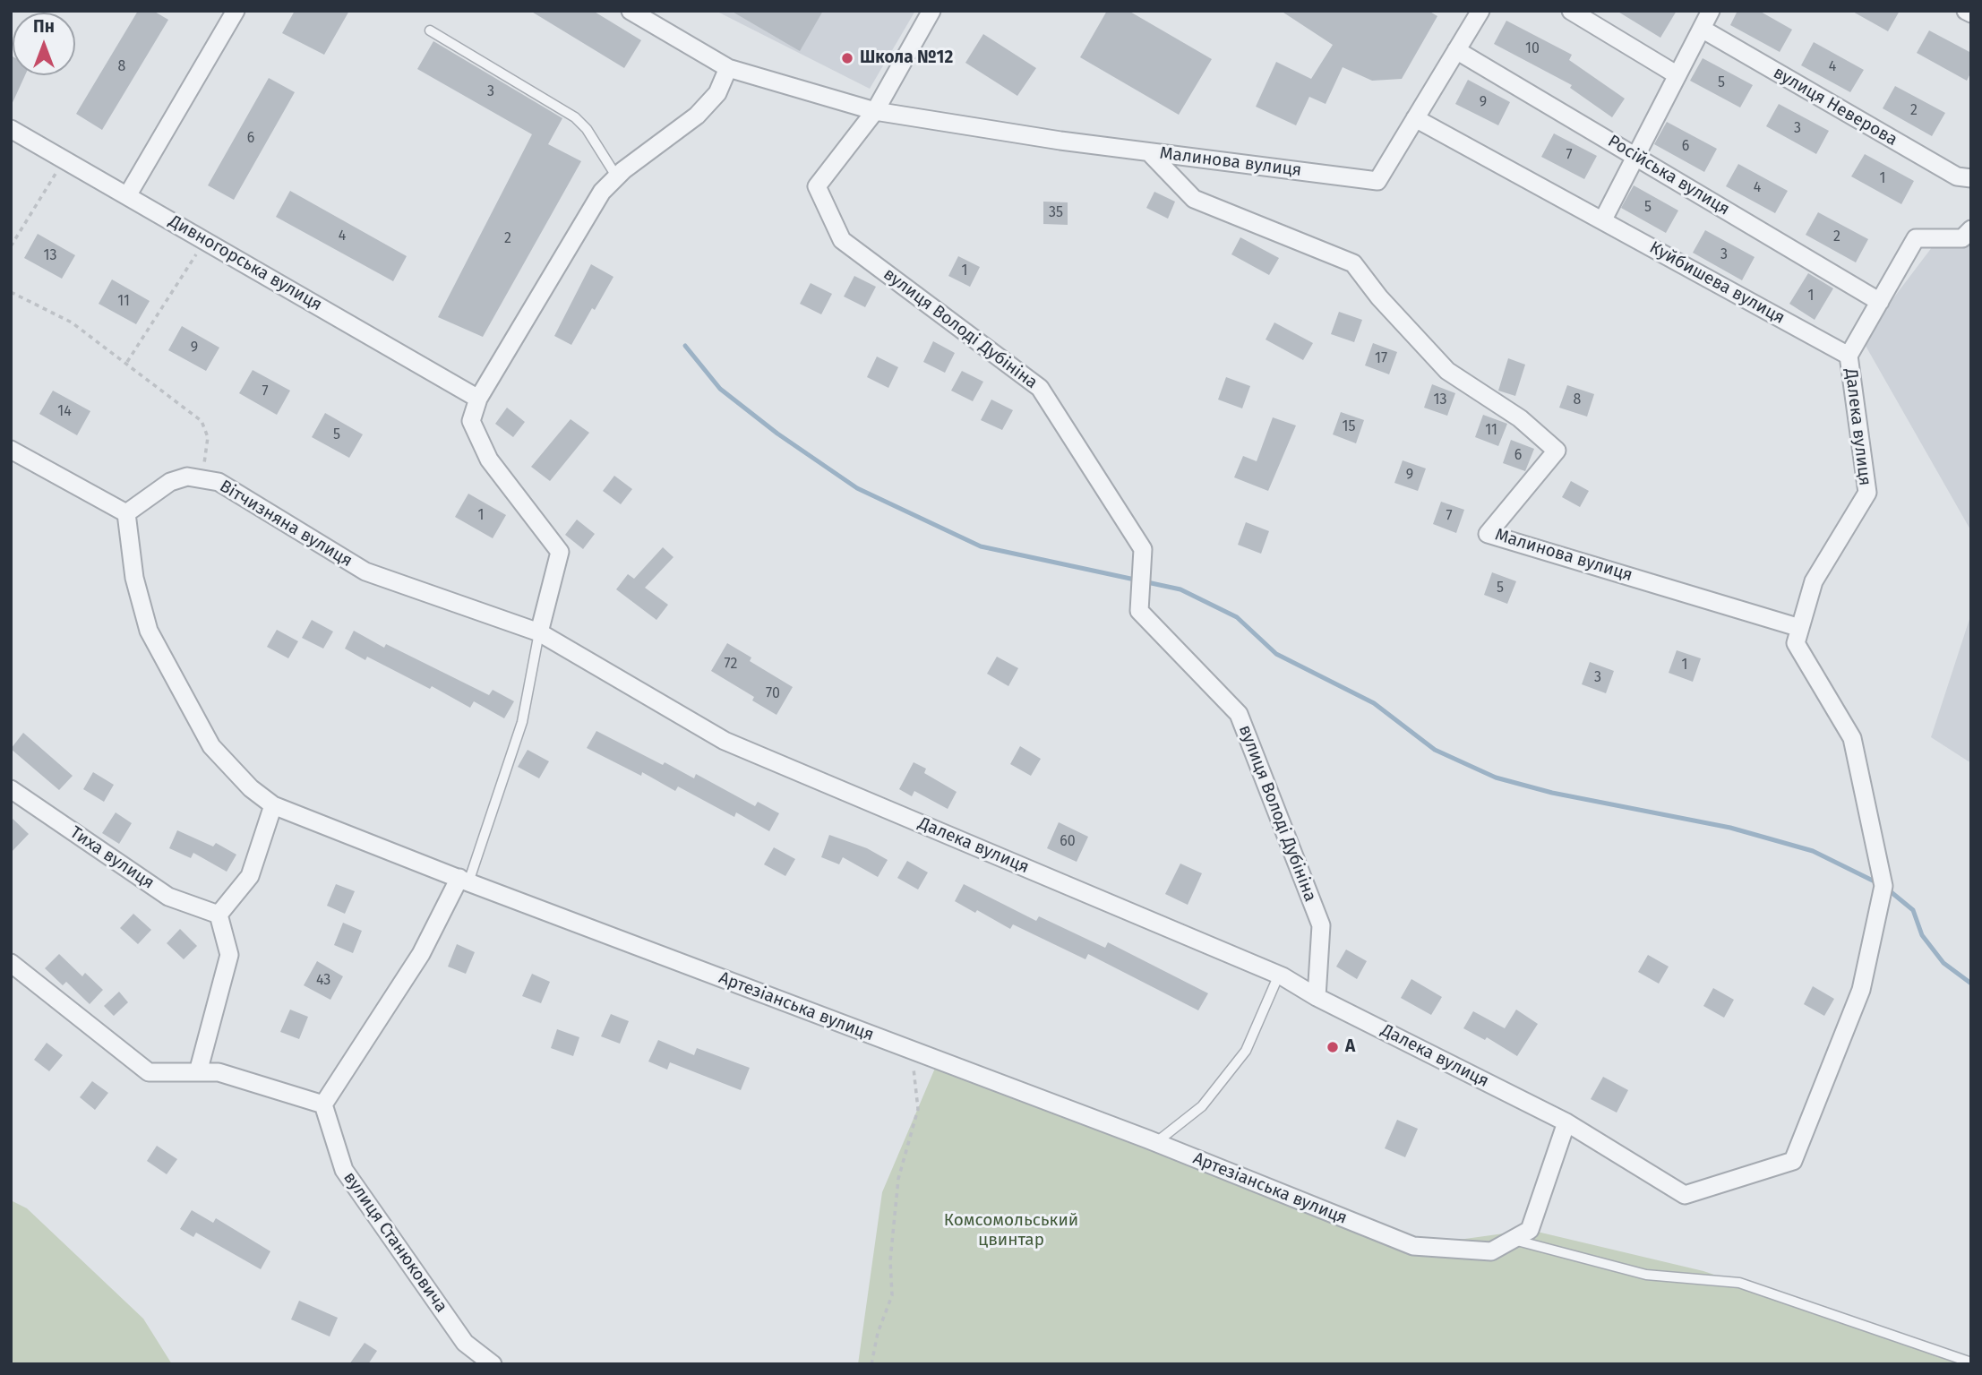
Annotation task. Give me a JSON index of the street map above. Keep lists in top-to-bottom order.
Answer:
{
  "streets": {
    "street": [
      "вулиця Неверова",
      "Малинова вулиця",
      "Російська вулиця",
      "Дивногорська вулиця",
      "Куйбишева вулиця",
      "вулиця Володі Дубініна",
      "Далека вулиця",
      "Вітчизняна вулиця",
      "Тиха вулиця",
      "Артезіанська вулиця",
      "вулиця Станюковича"
    ]
  },
  "crossings": [
    ["Малинова вулиця", "Російська вулиця"],
    ["Малинова вулиця", "Куйбишева вулиця"],
    ["Малинова вулиця", "вулиця Володі Дубініна"],
    ["Малинова вулиця", "Далека вулиця"],
    ["Куйбишева вулиця", "Далека вулиця"],
    ["вулиця Володі Дубініна", "Далека вулиця"],
    ["Далека вулиця", "Вітчизняна вулиця"],
    ["Далека вулиця", "Артезіанська вулиця"],
    ["Вітчизняна вулиця", "Артезіанська вулиця"]
  ],
  "parks": ["Комсомольський цвинтар"],
  "places": ["Школа №12", "А"],
  "house_numbers": [
    "10",
    "8",
    "4",
    "5",
    "3",
    "9",
    "2",
    "3",
    "6",
    "6",
    "7",
    "1",
    "4",
    "5",
    "35",
    "4",
    "2",
    "2",
    "3",
    "13",
    "1",
    "1",
    "11",
    "9",
    "17",
    "7",
    "13",
    "8",
    "14",
    "15",
    "11",
    "5",
    "6",
    "9",
    "1",
    "7",
    "5",
    "72",
    "1",
    "3",
    "70",
    "60",
    "43"
  ],
  "north": "top"
}
